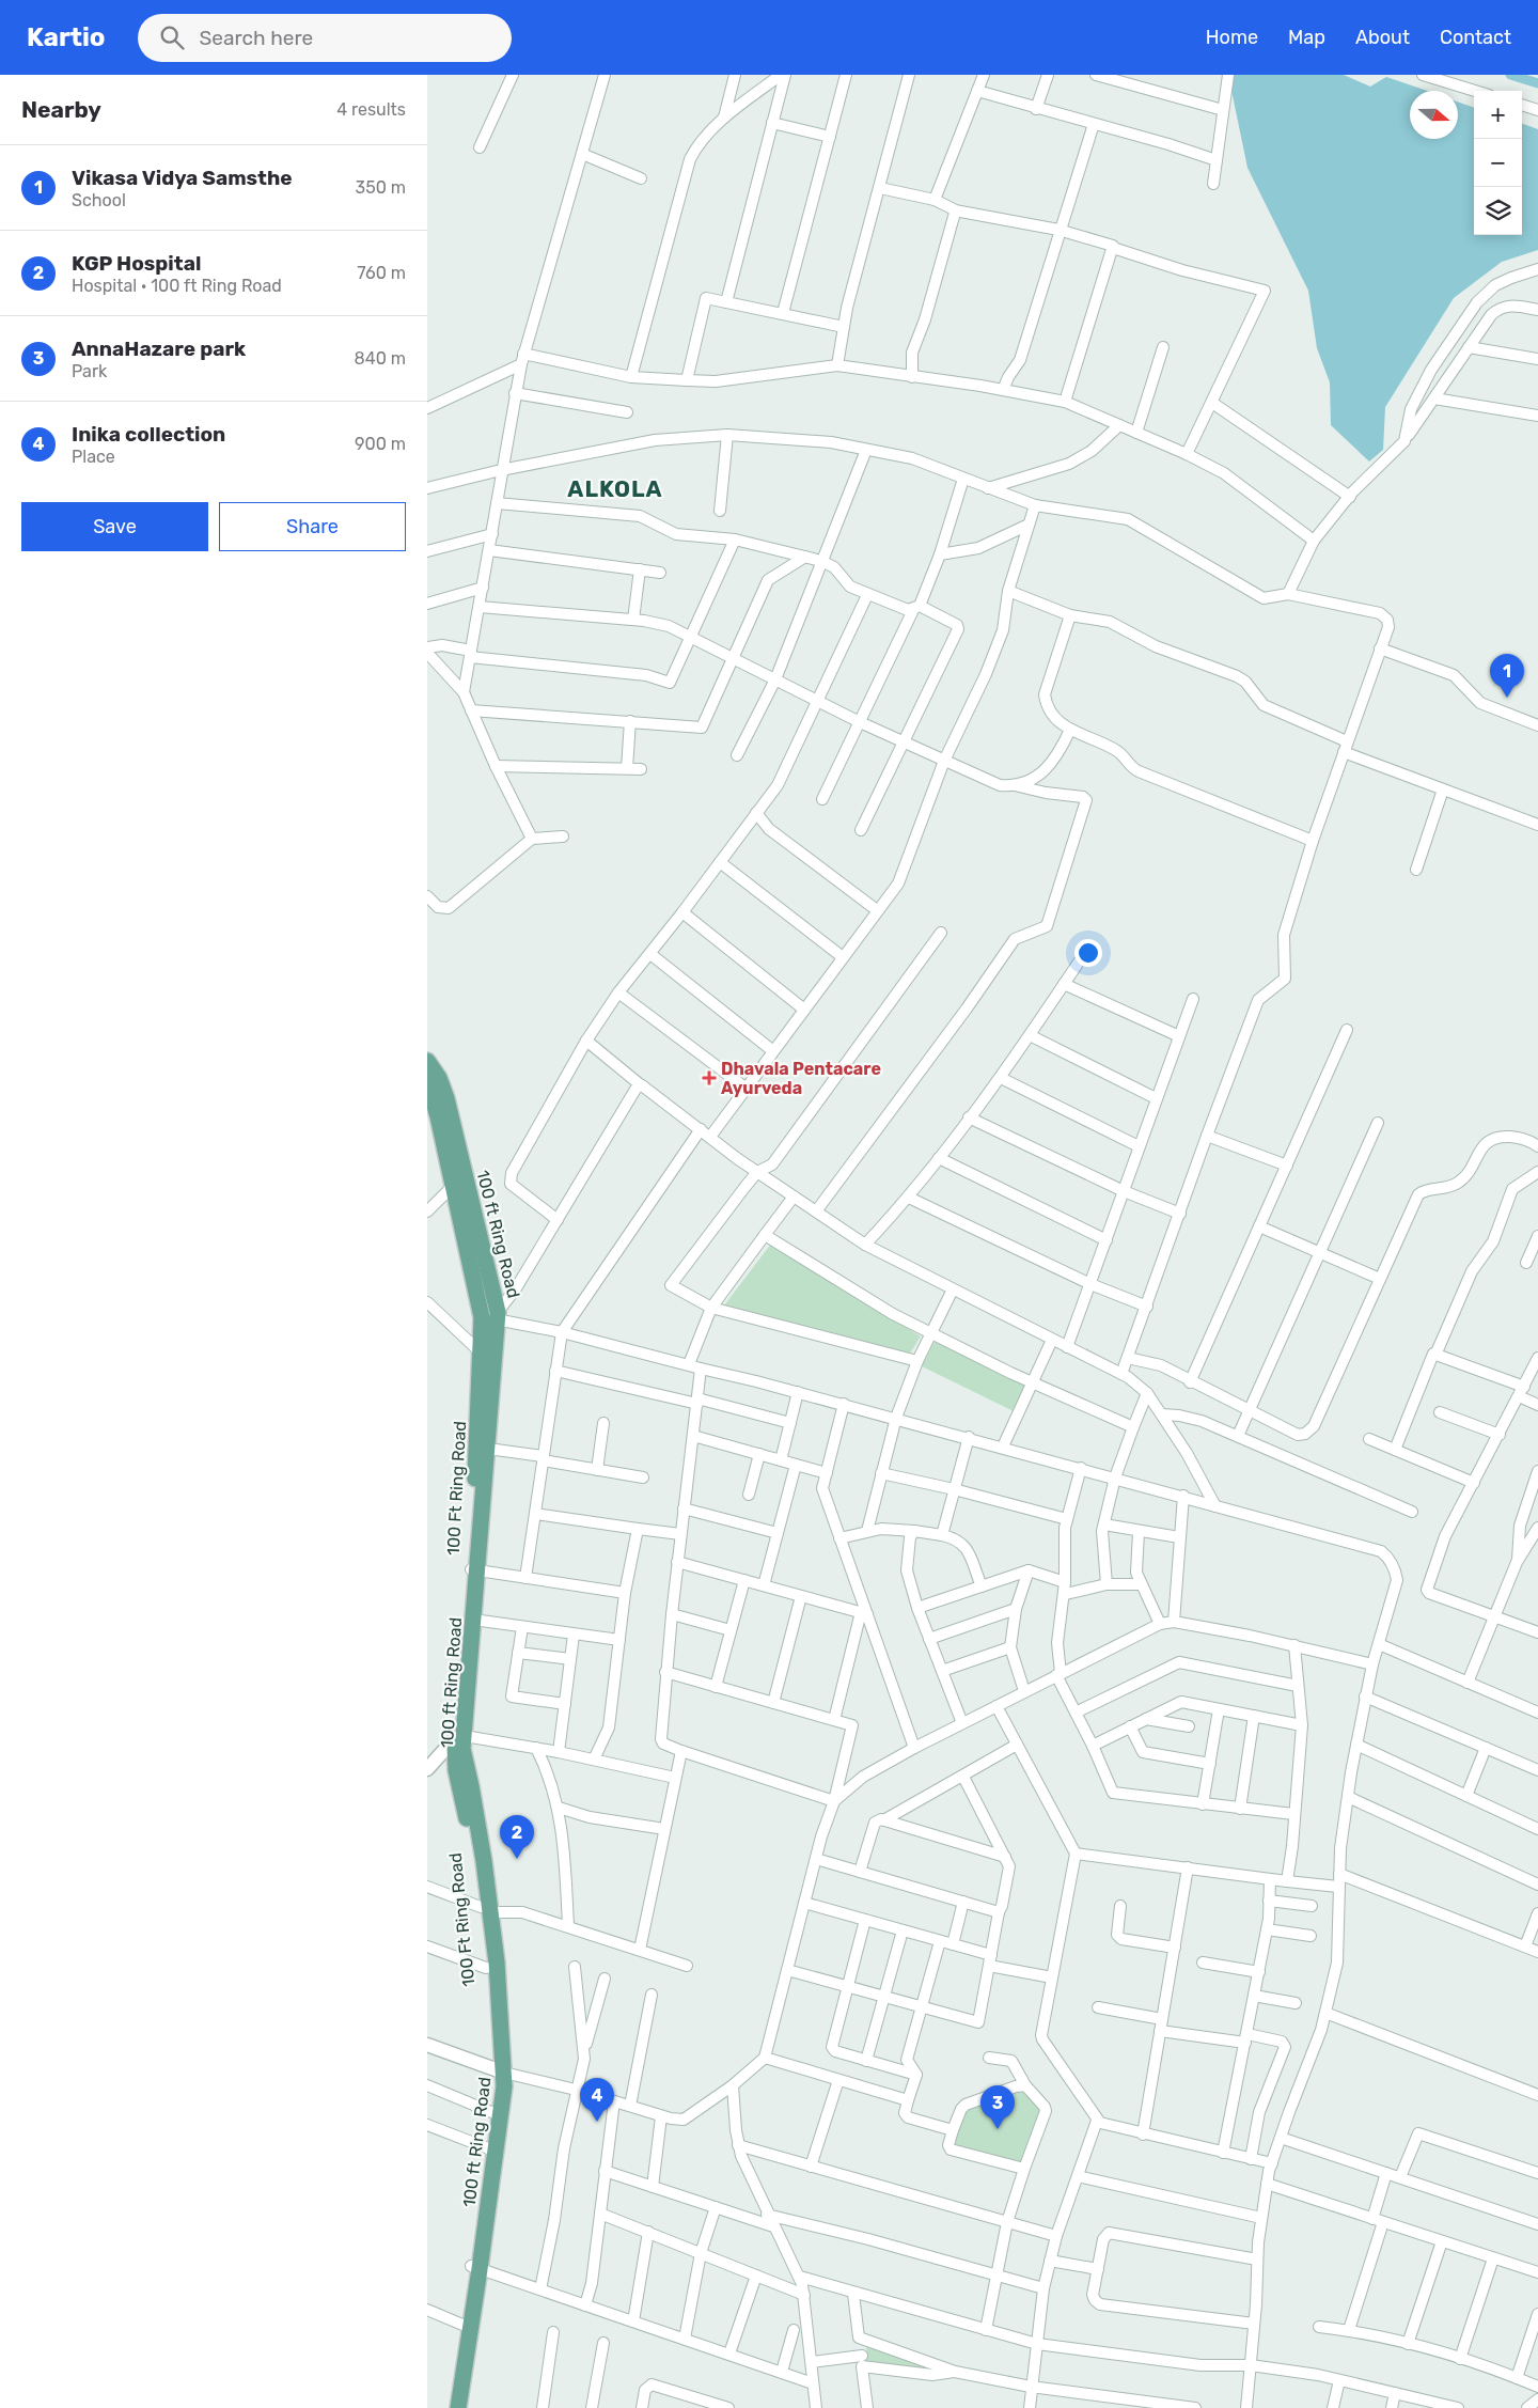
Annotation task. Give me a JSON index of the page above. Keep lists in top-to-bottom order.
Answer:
{
  "streets": {
    "main road": ["100 ft Ring Road", "100 Ft Ring Road"]
  },
  "crossings": [
    ["100 ft Ring Road", "100 Ft Ring Road"]
  ],
  "districts": ["ALKOLA"],
  "places": {
    "health": ["Dhavala Pentacare Ayurveda"]
  },
  "north": "right",
  "page": {
    "header": "Kartio",
    "search": "Search here",
    "nav": [
      "Home",
      "Map",
      "About",
      "Contact"
    ],
    "heading": ["Nearby", "4 results"],
    "map_buttons": ["+", "−"],
    "list": [
      {
        "mark": "1",
        "name": "Vikasa Vidya Samsthe",
        "note": "School",
        "value": "350 m"
      },
      {
        "mark": "2",
        "name": "KGP Hospital",
        "note": "Hospital · 100 ft Ring Road",
        "value": "760 m"
      },
      {
        "mark": "3",
        "name": "AnnaHazare park",
        "note": "Park",
        "value": "840 m"
      },
      {
        "mark": "4",
        "name": "Inika collection",
        "note": "Place",
        "value": "900 m"
      }
    ],
    "buttons": ["Save", "Share"],
    "pins": [
      "1",
      "2",
      "4",
      "3"
    ]
  }
}
